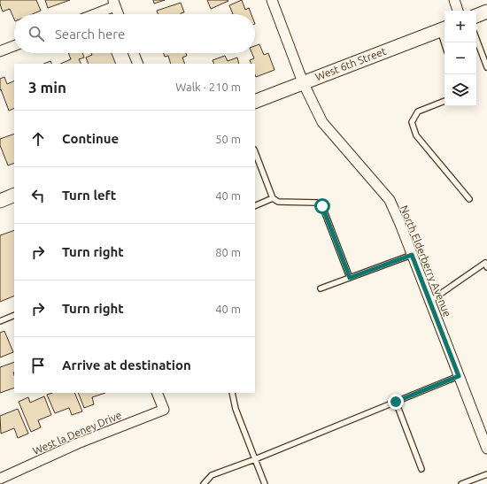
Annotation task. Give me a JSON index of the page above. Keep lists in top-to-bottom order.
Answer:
{
  "streets": {
    "street": ["West 6th Street", "North Elderberry Avenue", "West la Deney Drive"]
  },
  "crossings": [
    ["West 6th Street", "North Elderberry Avenue"]
  ],
  "page": {
    "map_buttons": ["+", "−"],
    "search": "Search here",
    "heading": ["3 min", "Walk · 210 m"],
    "list": [
      ["Continue", "50 m"],
      ["Turn left", "40 m"],
      ["Turn right", "80 m"],
      ["Turn right", "40 m"],
      "Arrive at destination"
    ]
  }
}
